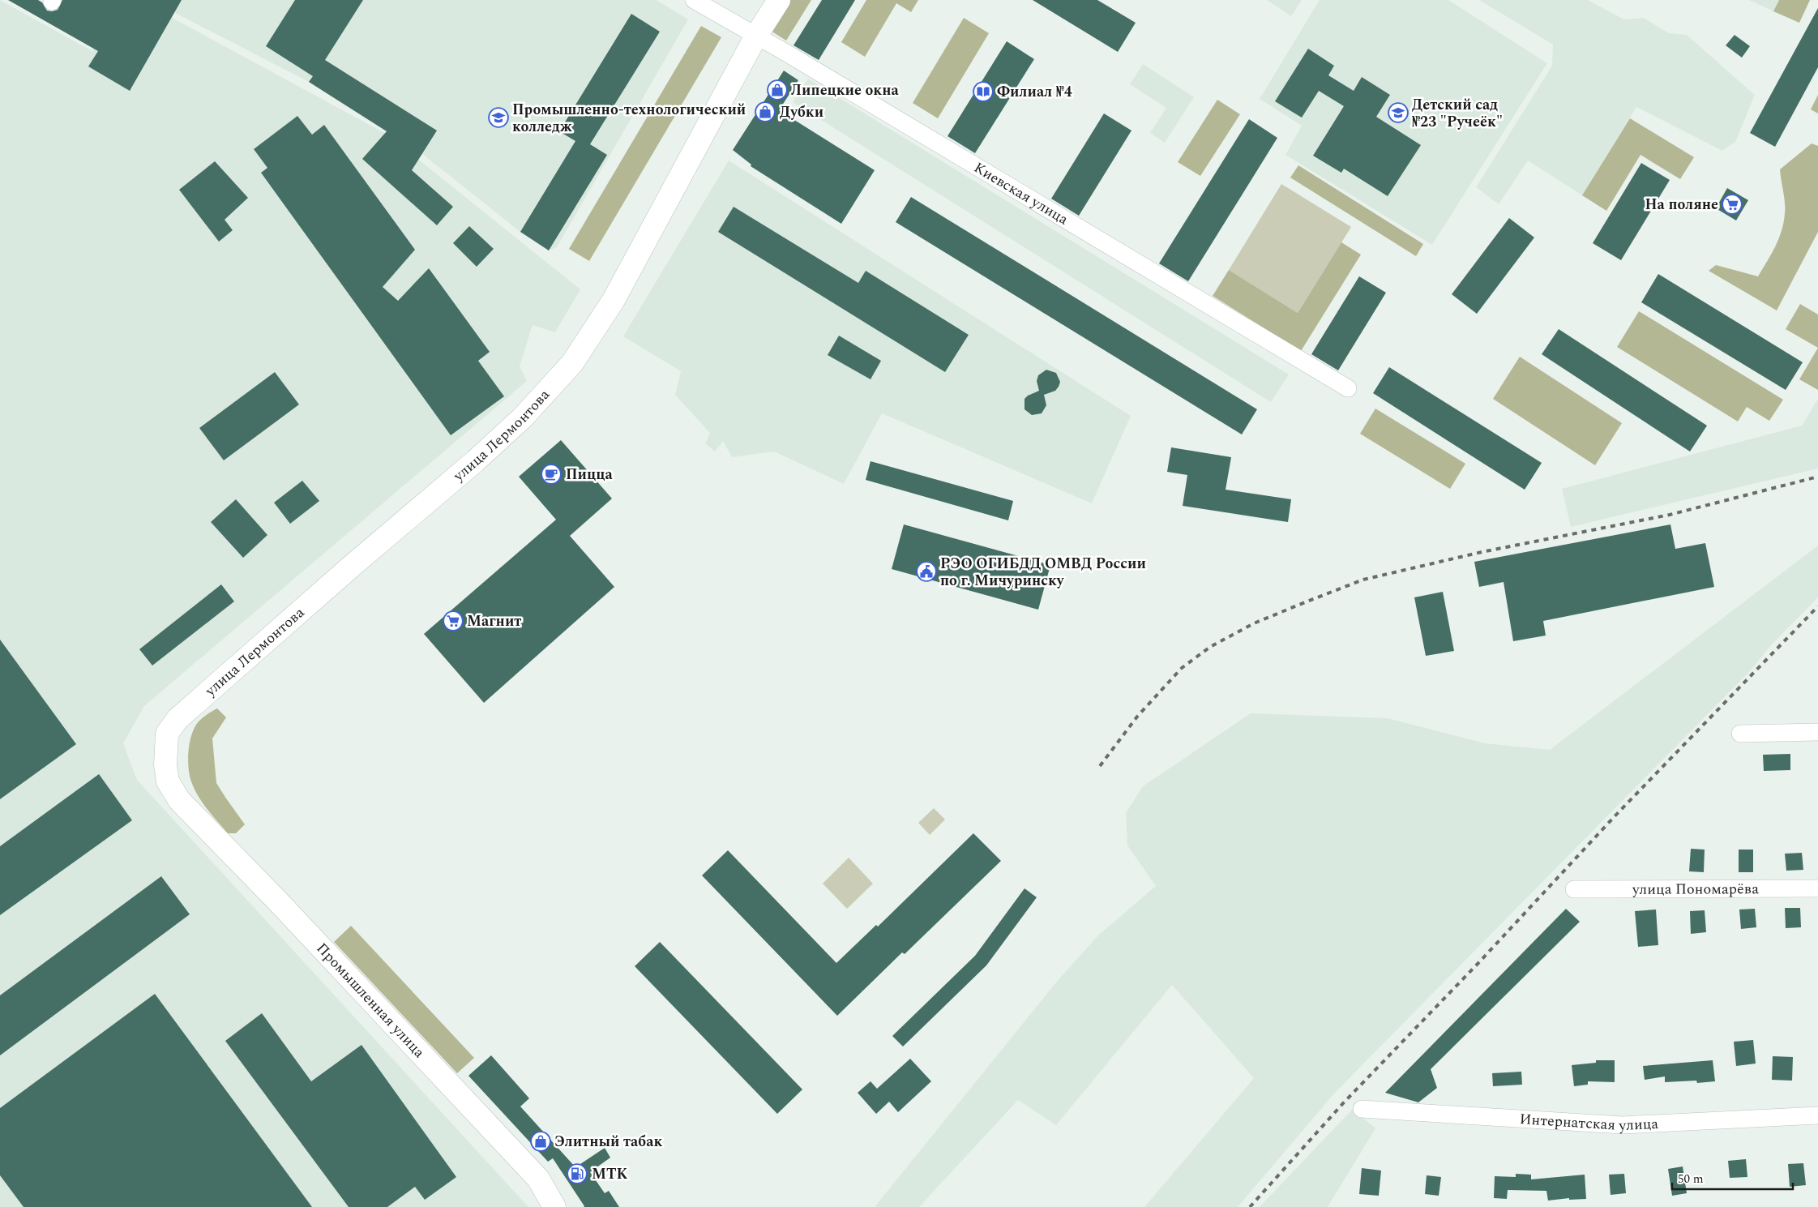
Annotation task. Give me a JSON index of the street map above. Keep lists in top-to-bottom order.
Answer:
{
  "streets": {
    "street": [
      "Киевская улица",
      "улица Лермонтова",
      "улица Пономарёва",
      "Промышленная улица",
      "Интернатская улица"
    ]
  },
  "crossings": [
    ["Киевская улица", "улица Лермонтова"],
    ["улица Лермонтова", "Промышленная улица"]
  ],
  "places": {
    "shop": ["Липецкие окна", "Дубки", "Элитный табак"],
    "library": ["Филиал №4"],
    "school or university": ["Детский сад №23 \"Ручеёк\"", "Промышленно-технологический колледж"],
    "supermarket": ["На поляне", "Магнит"],
    "cafe": ["Пицца"],
    "public building": ["РЭО ОГИБДД ОМВД России по г. Мичуринску"],
    "fuel station": ["МТК"]
  },
  "scale_bar": "50 m"
}
